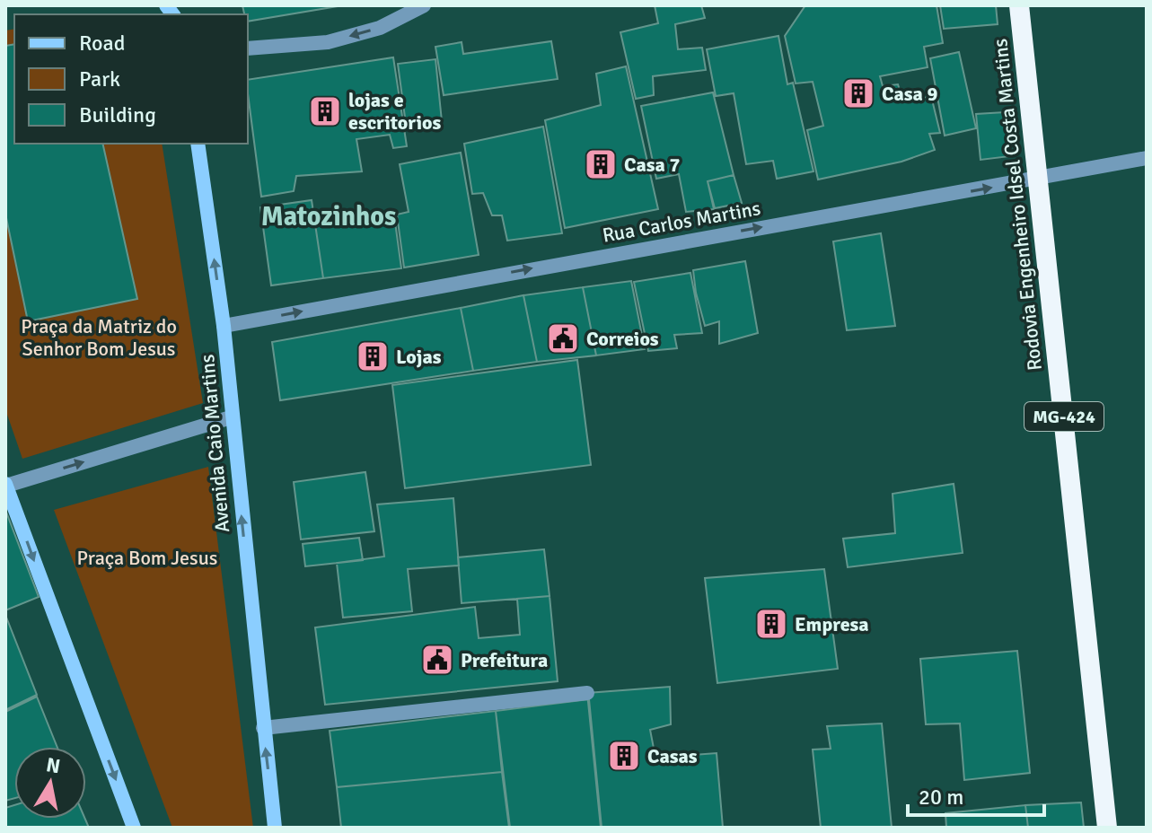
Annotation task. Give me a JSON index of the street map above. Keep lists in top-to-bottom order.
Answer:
{
  "streets": {
    "highway": ["Rodovia Engenheiro Idsel Costa Martins", "MG-424"],
    "main road": ["Avenida Caio Martins"],
    "street": ["Rua Carlos Martins"]
  },
  "crossings": [
    ["Rodovia Engenheiro Idsel Costa Martins", "Rua Carlos Martins"],
    ["Rua Carlos Martins", "Avenida Caio Martins"]
  ],
  "one_way": ["Rua Carlos Martins", "Avenida Caio Martins"],
  "districts": ["Matozinhos"],
  "parks": ["Praça da Matriz do Senhor Bom Jesus", "Praça Bom Jesus"],
  "places": {
    "building": [
      "Casa 9",
      "lojas e escritorios",
      "Casa 7",
      "Lojas",
      "Empresa",
      "Casas"
    ],
    "public building": ["Correios", "Prefeitura"]
  },
  "legend": ["Road", "Park", "Building"],
  "scale_bar": "20 m",
  "north": "top"
}
